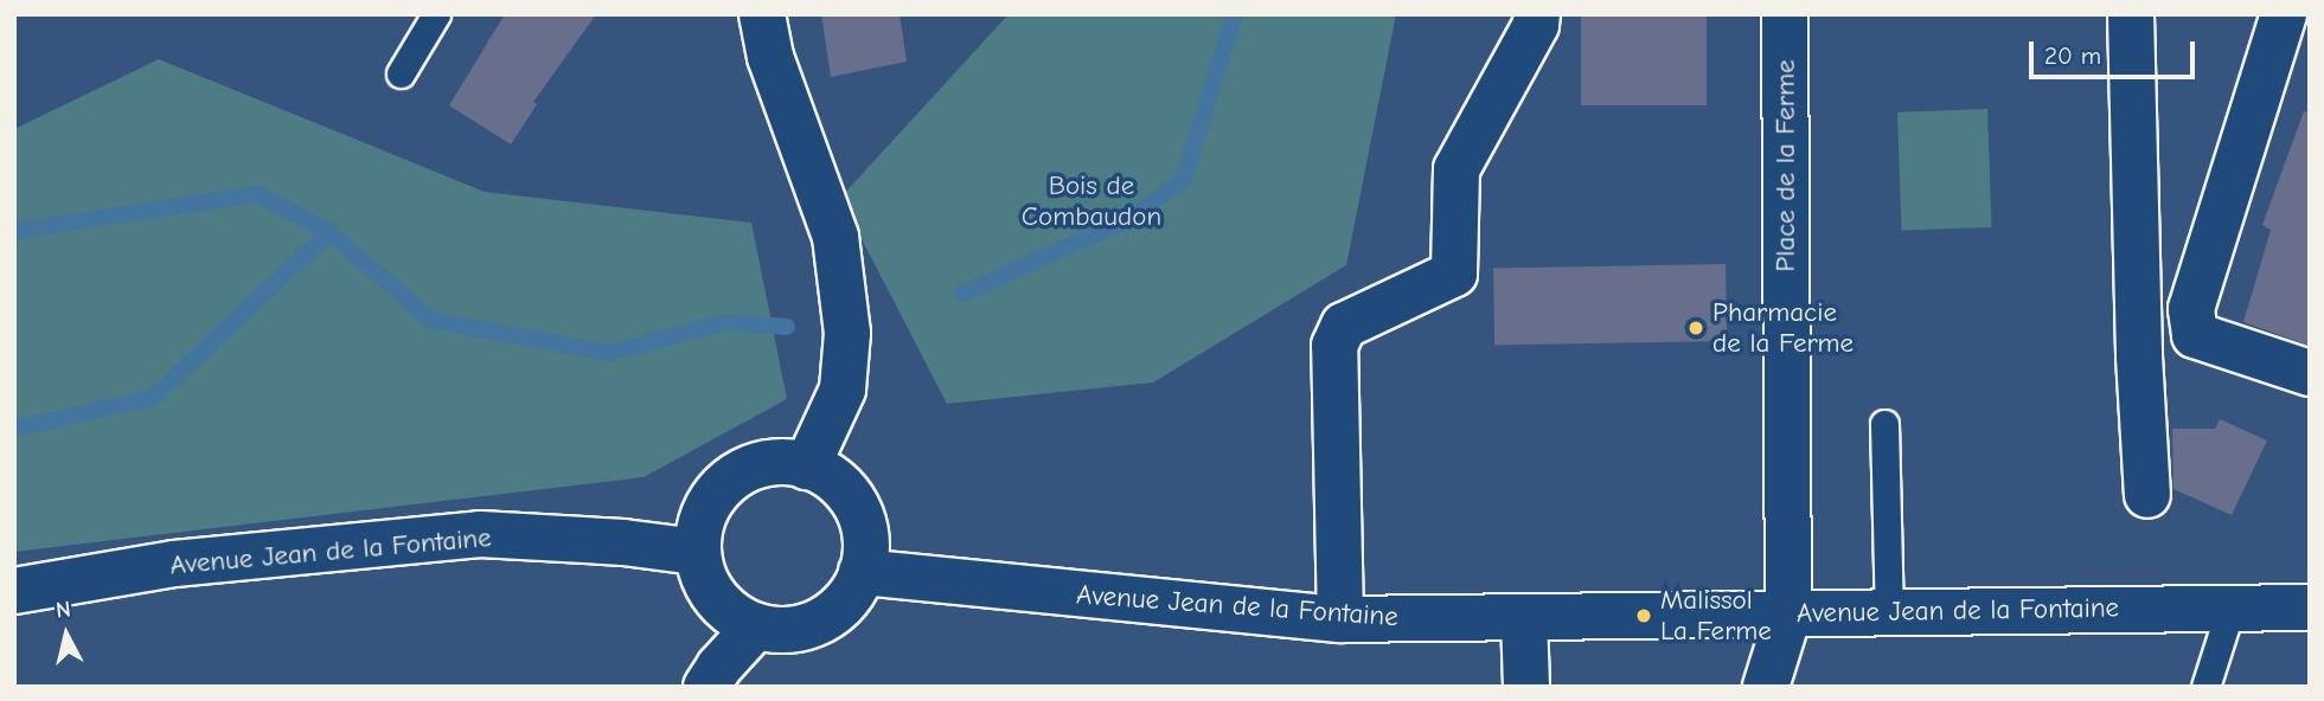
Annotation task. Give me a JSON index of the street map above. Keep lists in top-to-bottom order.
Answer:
{
  "streets": {
    "street": ["Place de la Ferme", "Avenue Jean de la Fontaine"]
  },
  "crossings": [
    ["Place de la Ferme", "Avenue Jean de la Fontaine"]
  ],
  "parks": ["Bois de Combaudon"],
  "places": ["Pharmacie de la Ferme", "Malissol La Ferme"],
  "scale_bar": "20 m",
  "north": "top"
}
